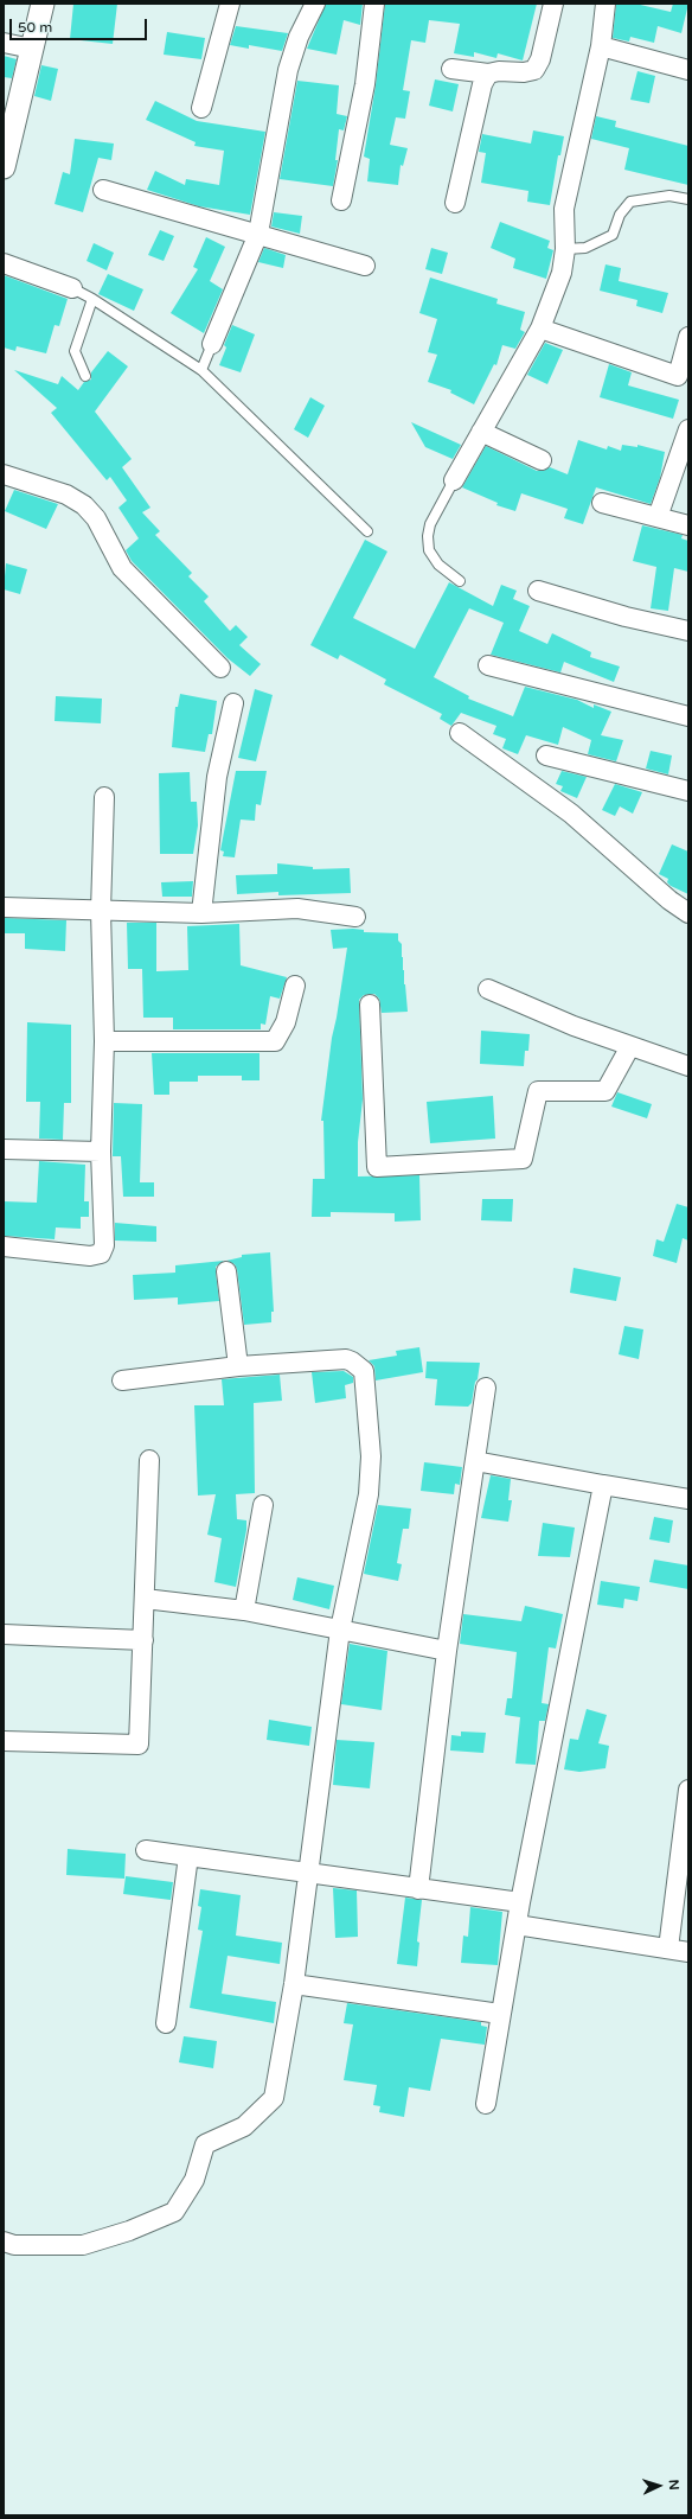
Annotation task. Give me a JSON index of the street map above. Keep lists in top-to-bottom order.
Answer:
{
  "scale_bar": "50 m",
  "north": "right"
}
